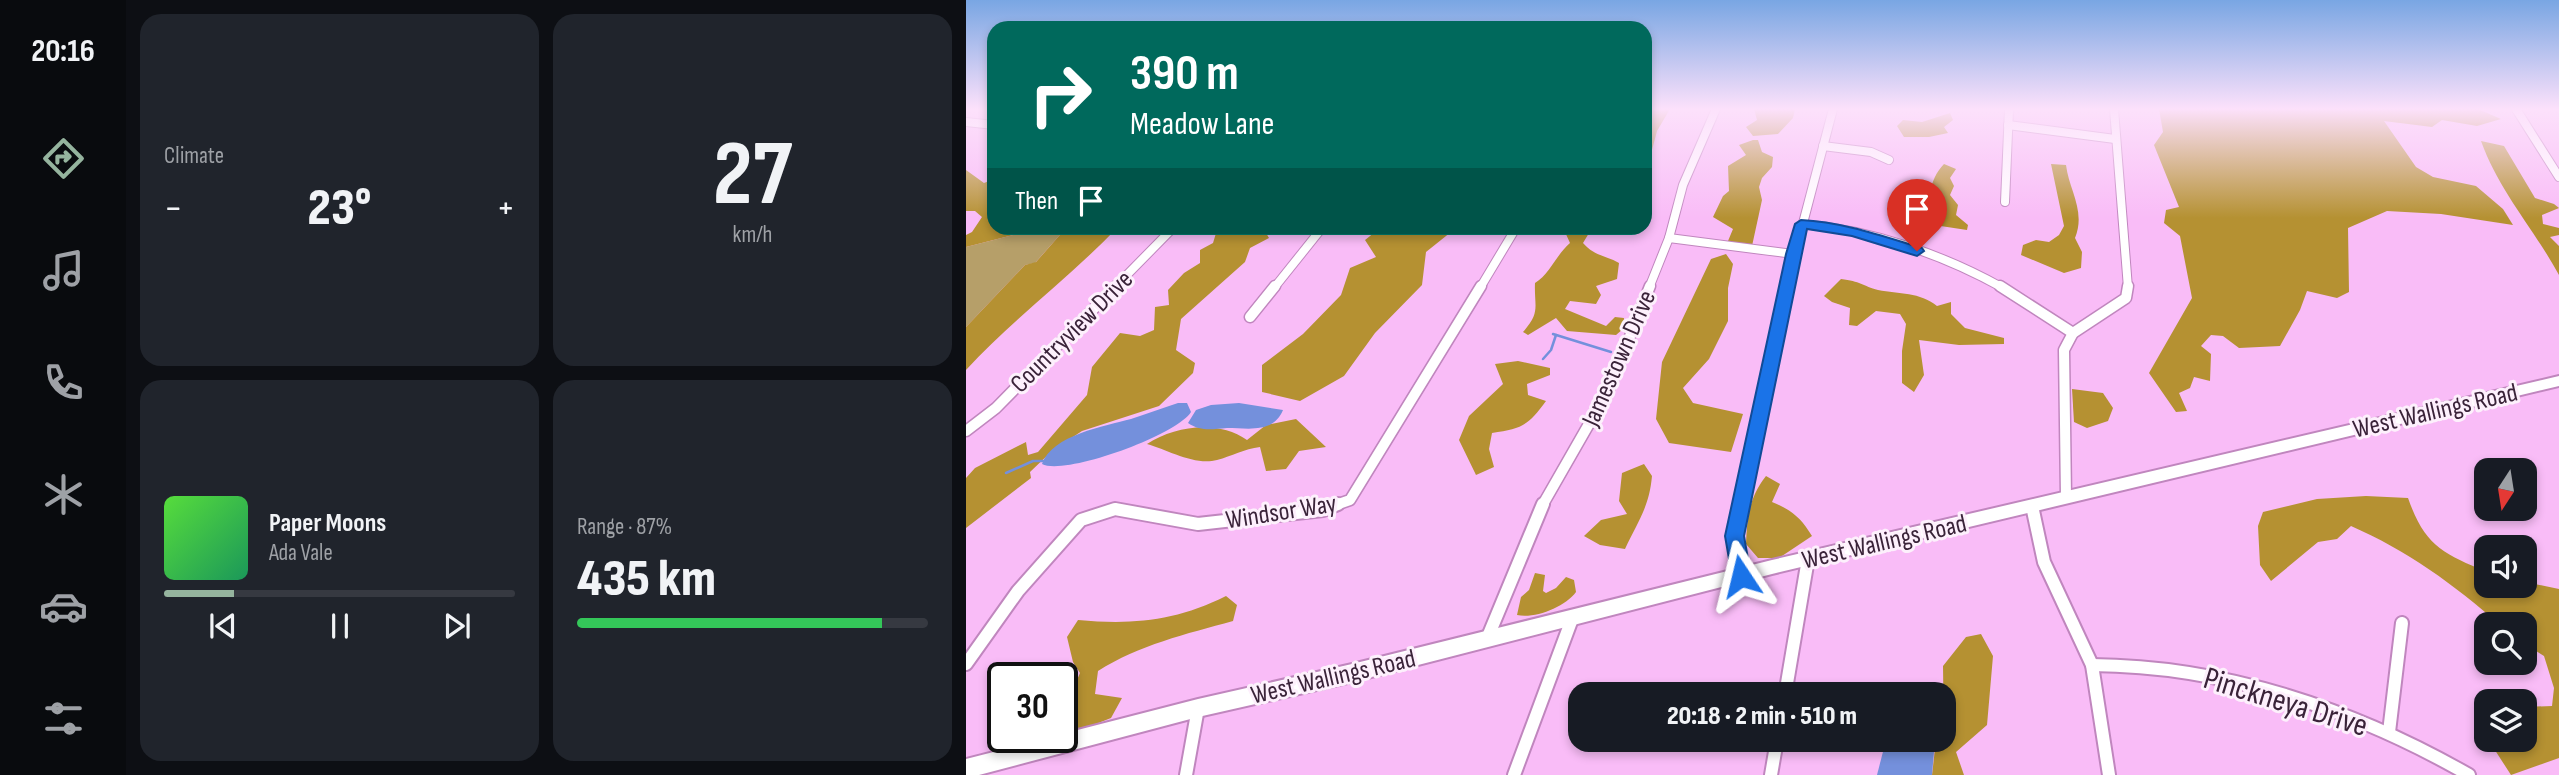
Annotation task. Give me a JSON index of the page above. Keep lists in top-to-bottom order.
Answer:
{
  "streets": {
    "street": [
      "Countryview Drive",
      "Jamestown Drive",
      "West Wallings Road",
      "Windsor Way",
      "Pinckneya Drive"
    ]
  },
  "crossings": [
    ["Jamestown Drive", "West Wallings Road"]
  ],
  "north": "bottom",
  "page": {
    "tabs": "20:16",
    "tile": [
      "Climate",
      ["27", "km/h"],
      ["Range · 87%", "435 km"]
    ],
    "turn": ["390 m", "Meadow Lane"],
    "then": "Then",
    "heat": ["−", "23°", "+"],
    "song": ["Paper Moons", "Ada Vale"],
    "limit": "30",
    "trip": "20:18 · 2 min · 510 m"
  }
}
